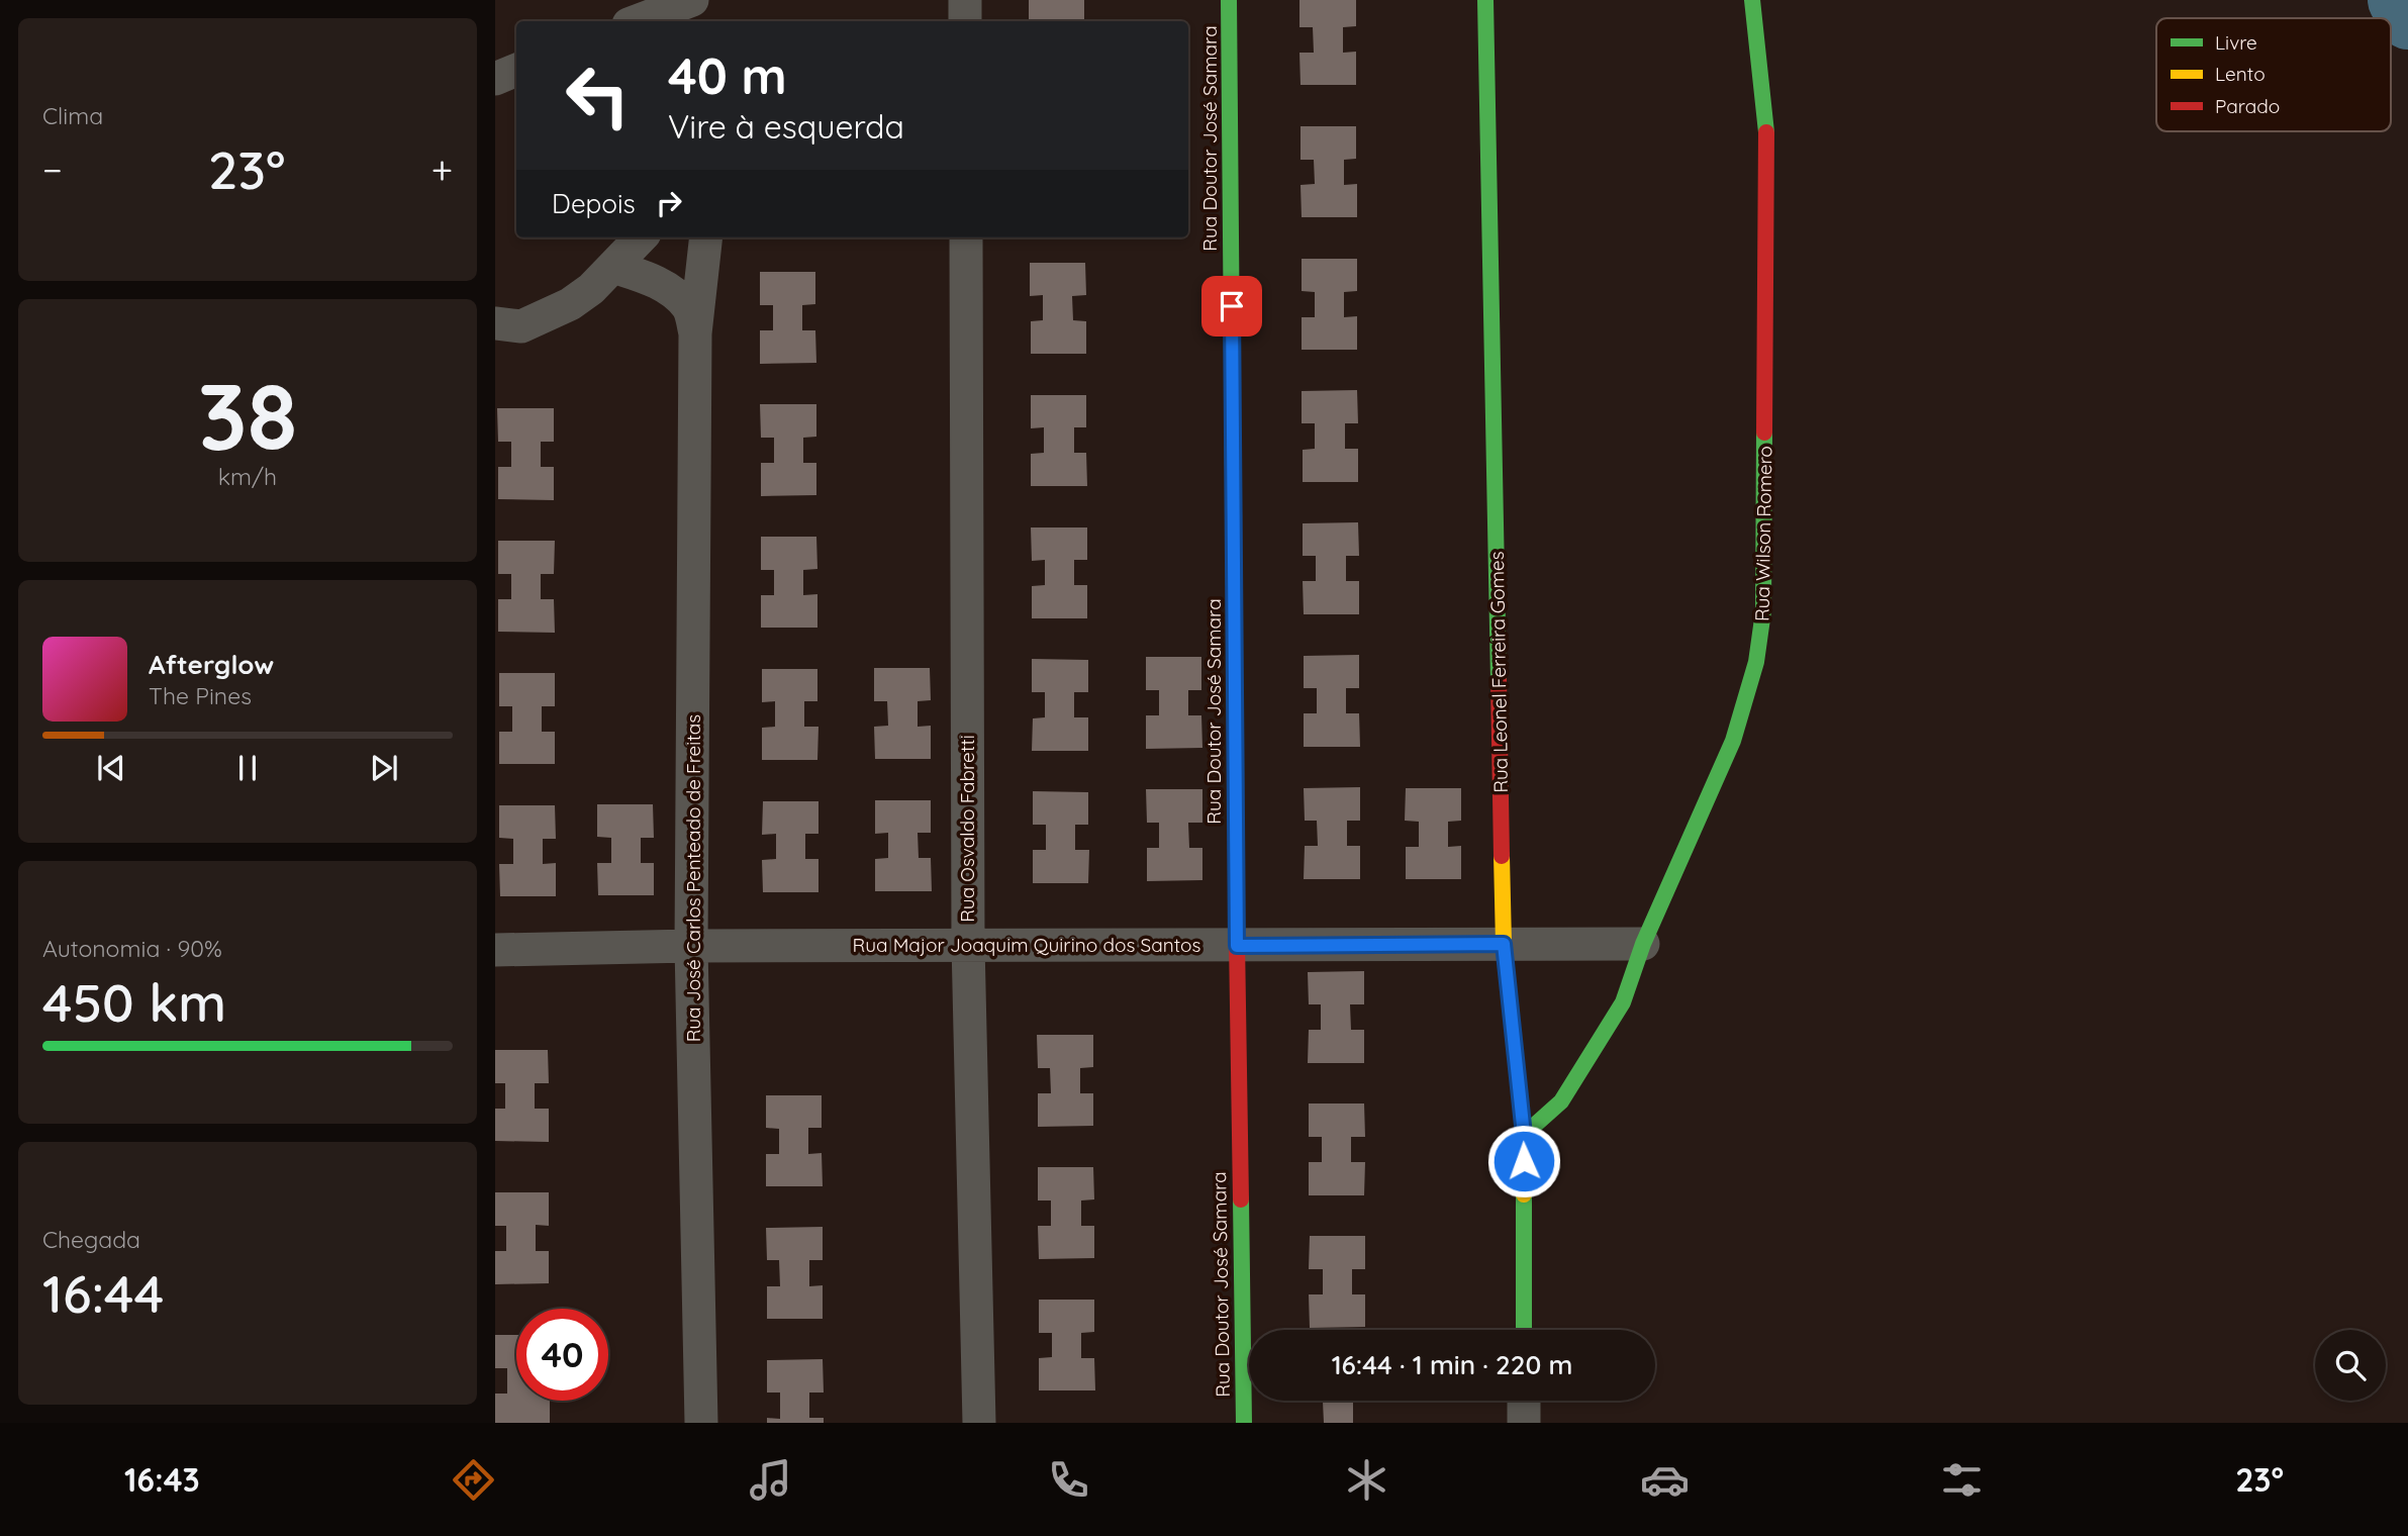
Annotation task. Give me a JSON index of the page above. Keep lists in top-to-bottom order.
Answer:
{
  "streets": {
    "street": [
      "Rua Doutor José Samara",
      "Rua Wilson Romero",
      "Rua Leonel Ferreira Gomes",
      "Rua Osvaldo Fabretti",
      "Rua José Carlos Penteado de Freitas",
      "Rua Major Joaquim Quirino dos Santos"
    ]
  },
  "crossings": [
    ["Rua Doutor José Samara", "Rua Major Joaquim Quirino dos Santos"],
    ["Rua Wilson Romero", "Rua Leonel Ferreira Gomes"],
    ["Rua Wilson Romero", "Rua Major Joaquim Quirino dos Santos"],
    ["Rua Leonel Ferreira Gomes", "Rua Major Joaquim Quirino dos Santos"],
    ["Rua Osvaldo Fabretti", "Rua Major Joaquim Quirino dos Santos"],
    ["Rua José Carlos Penteado de Freitas", "Rua Major Joaquim Quirino dos Santos"]
  ],
  "legend": ["Livre", "Lento", "Parado"],
  "page": {
    "tile": [
      "Clima",
      ["38", "km/h"],
      ["Autonomia · 90%", "450 km"],
      ["Chegada", "16:44"]
    ],
    "turn": ["40 m", "Vire à esquerda"],
    "heat": ["−", "23°", "+"],
    "then": "Depois",
    "song": ["Afterglow", "The Pines"],
    "limit": "40",
    "trip": "16:44 · 1 min · 220 m",
    "tabs": ["16:43", "23°"]
  }
}
